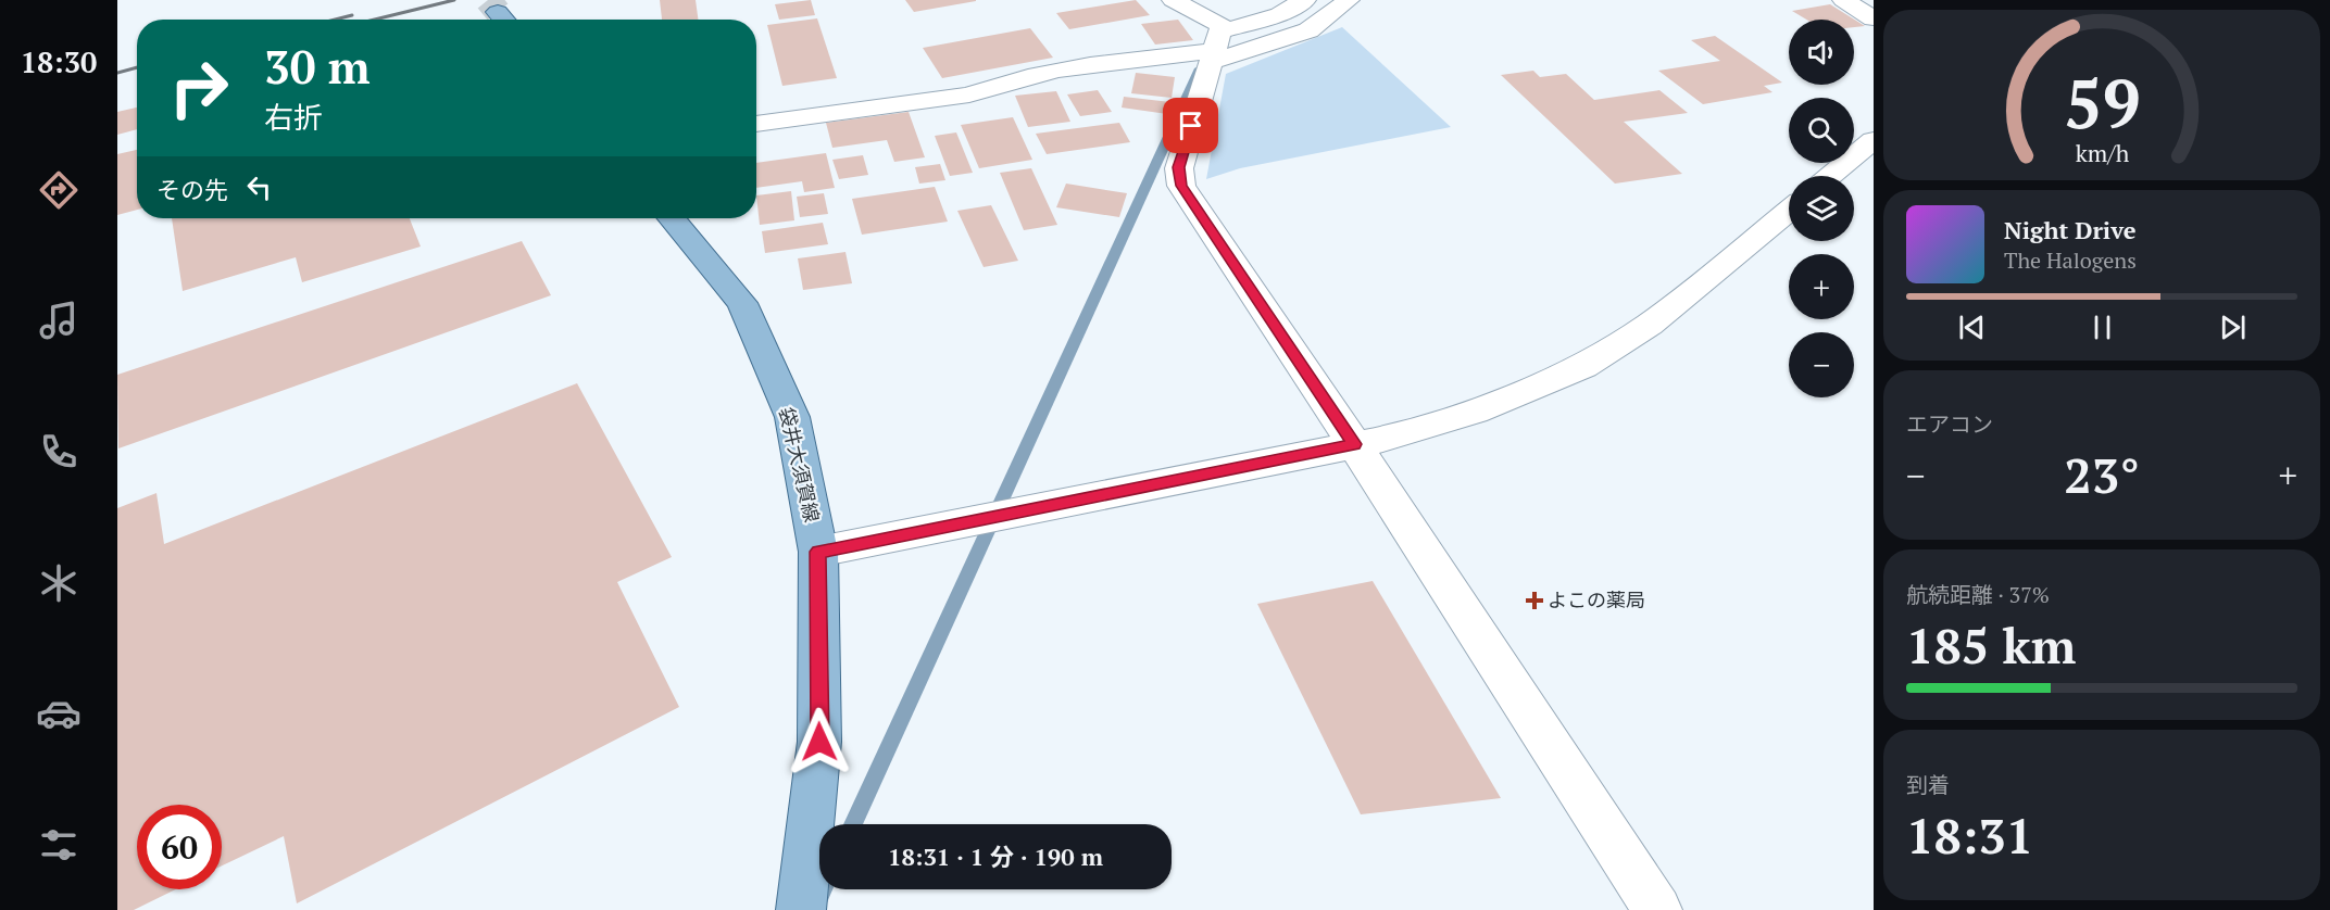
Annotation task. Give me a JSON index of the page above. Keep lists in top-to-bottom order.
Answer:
{
  "streets": {
    "main road": ["袋井大須賀線"]
  },
  "places": {
    "health": ["よこの薬局"]
  },
  "page": {
    "tabs": "18:30",
    "map_buttons": ["+", "−"],
    "turn": ["30 m", "右折"],
    "then": "その先",
    "song": ["Night Drive", "The Halogens"],
    "tile": [
      "エアコン",
      ["航続距離 · 37%", "185 km"],
      ["到着", "18:31"]
    ],
    "heat": ["−", "23°", "+"],
    "limit": "60",
    "trip": "18:31 · 1 分 · 190 m",
    "gauge": ["59", "km/h"]
  }
}
